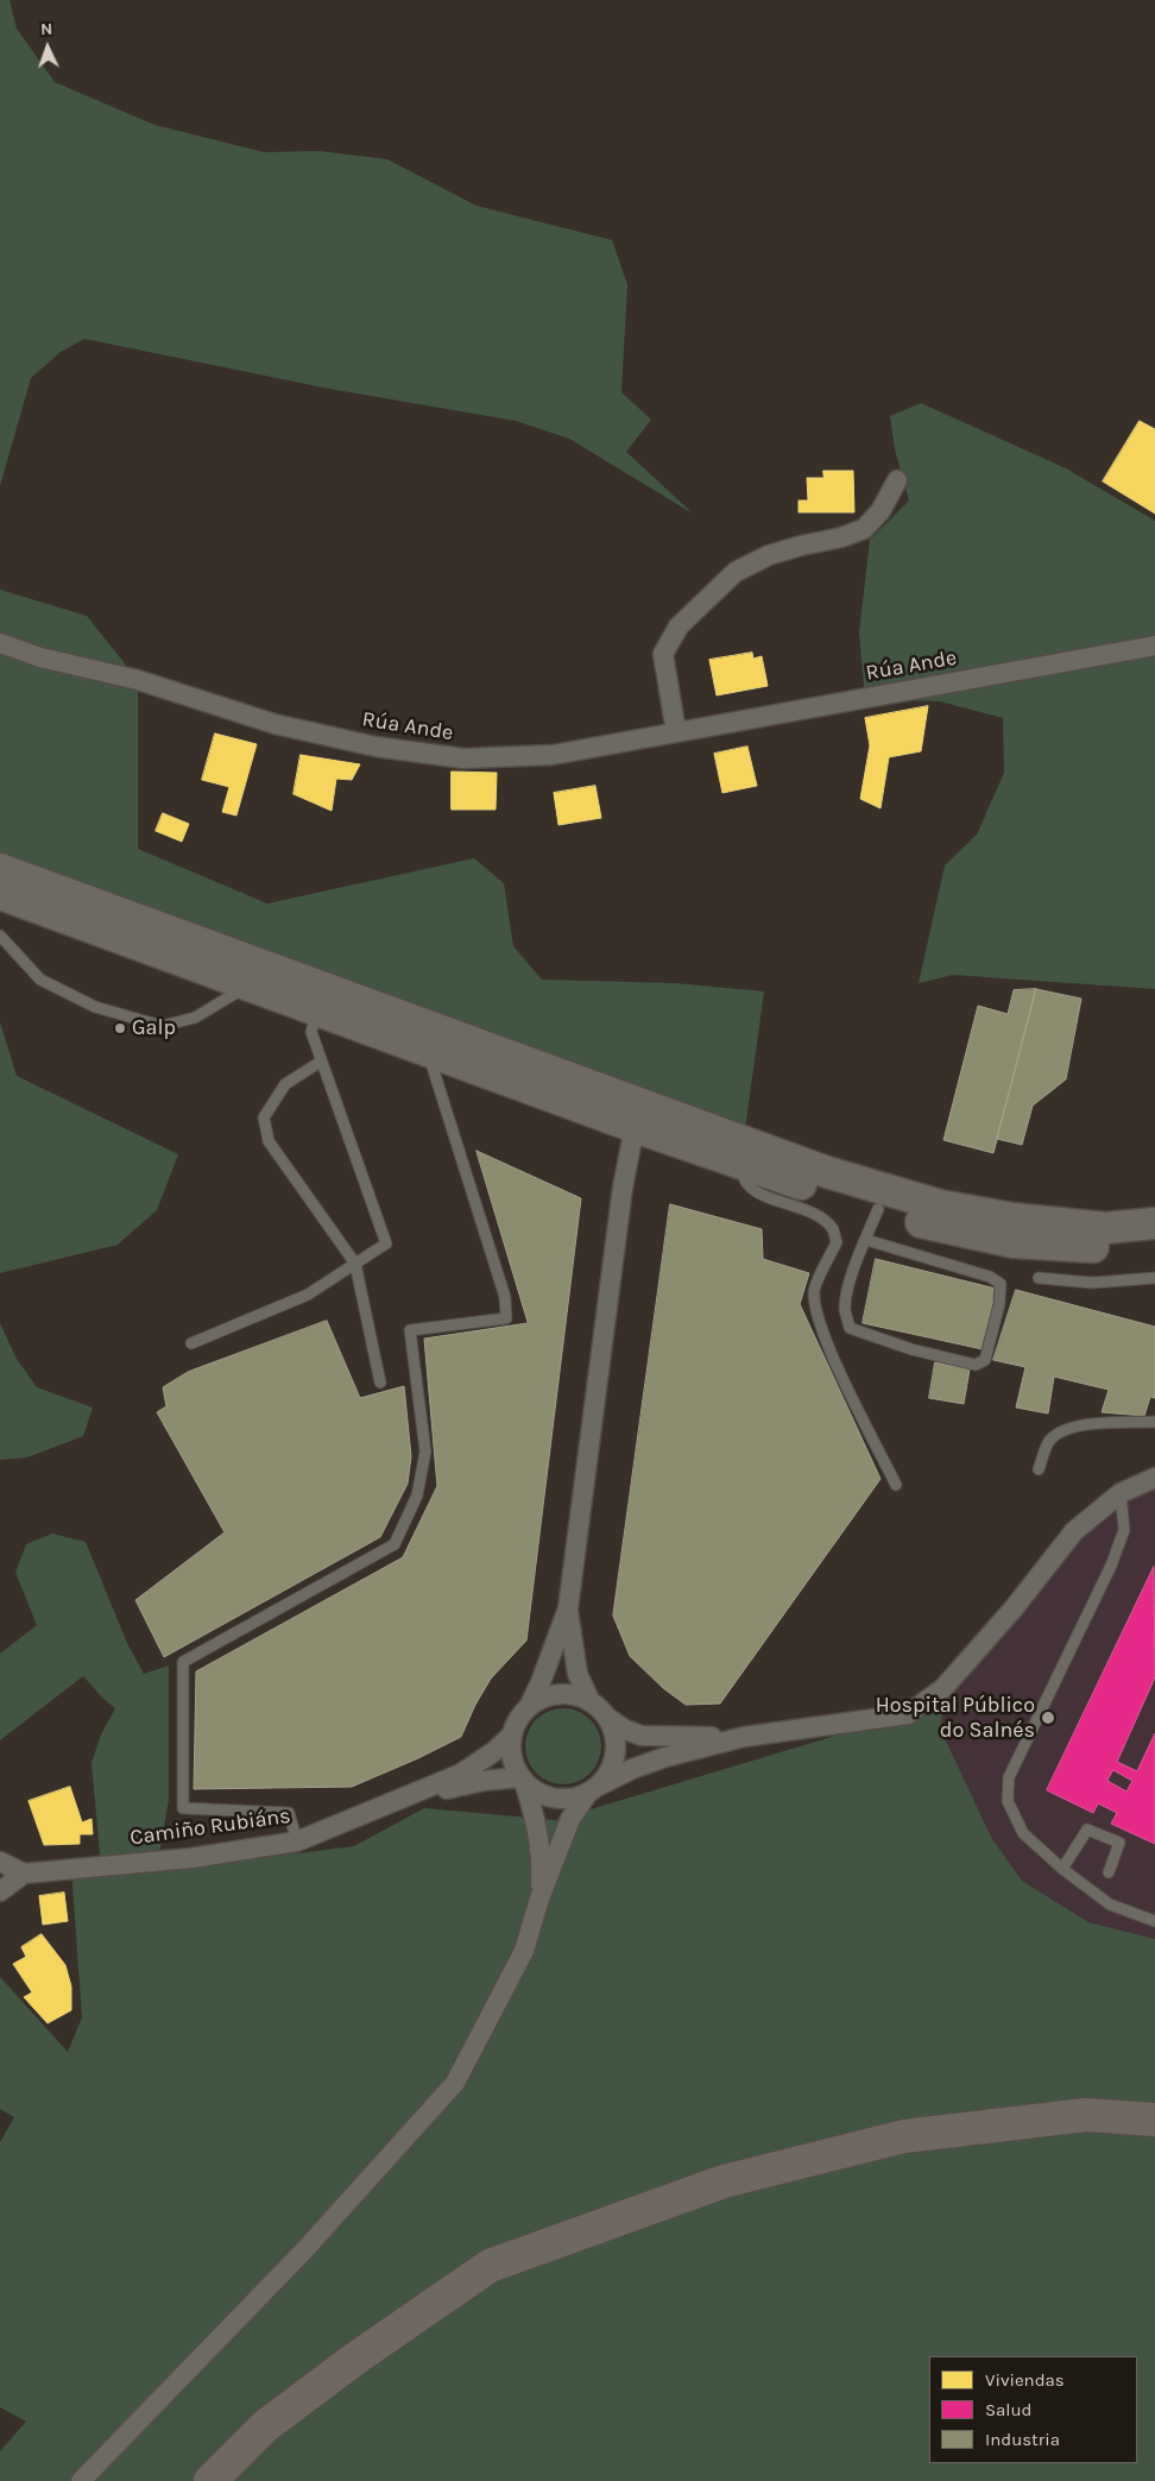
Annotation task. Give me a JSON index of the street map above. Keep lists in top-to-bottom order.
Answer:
{
  "streets": {
    "street": ["Rúa Ande", "Camiño Rubiáns"]
  },
  "places": ["Galp", "Hospital Público do Salnés"],
  "legend": ["Viviendas", "Salud", "Industria"],
  "north": "top"
}
